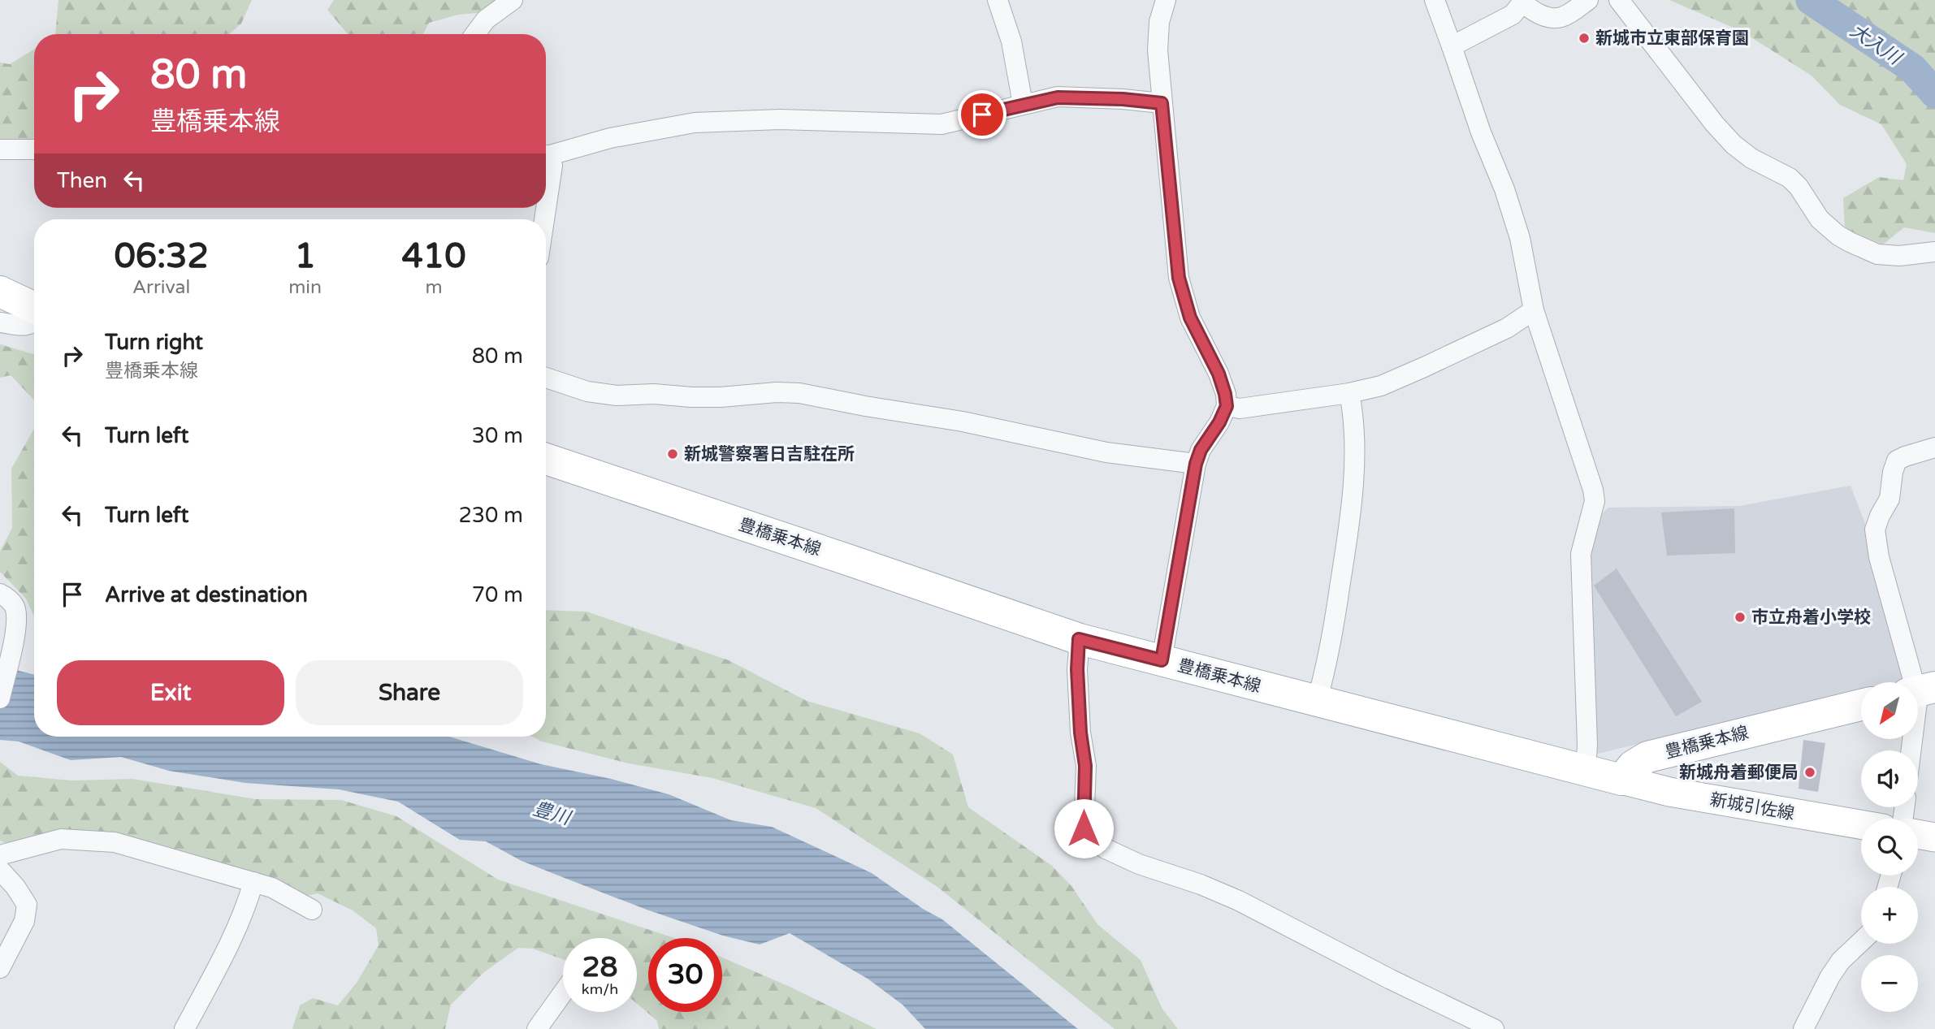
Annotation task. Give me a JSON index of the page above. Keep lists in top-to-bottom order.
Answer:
{
  "streets": {
    "main road": ["豊橋乗本線", "新城引佐線"]
  },
  "crossings": [
    ["豊橋乗本線", "新城引佐線"]
  ],
  "water": ["大入川", "豊川"],
  "places": [
    "新城市立東部保育園",
    "新城警察署日吉駐在所",
    "市立舟着小学校",
    "新城舟着郵便局"
  ],
  "north": "bottom left",
  "page": {
    "turn": ["80 m", "豊橋乗本線"],
    "then": "Then",
    "eta": [
      "06:32",
      "Arrival",
      "1",
      "min",
      "410",
      "m"
    ],
    "list": [
      {
        "name": "Turn right",
        "note": "豊橋乗本線",
        "value": "80 m"
      },
      {
        "name": "Turn left",
        "value": "30 m"
      },
      {
        "name": "Turn left",
        "value": "230 m"
      },
      {
        "name": "Arrive at destination",
        "value": "70 m"
      }
    ],
    "buttons": ["Exit", "Share"],
    "map_buttons": ["+", "−"],
    "speed": "28 km/h",
    "limit": "30"
  }
}
